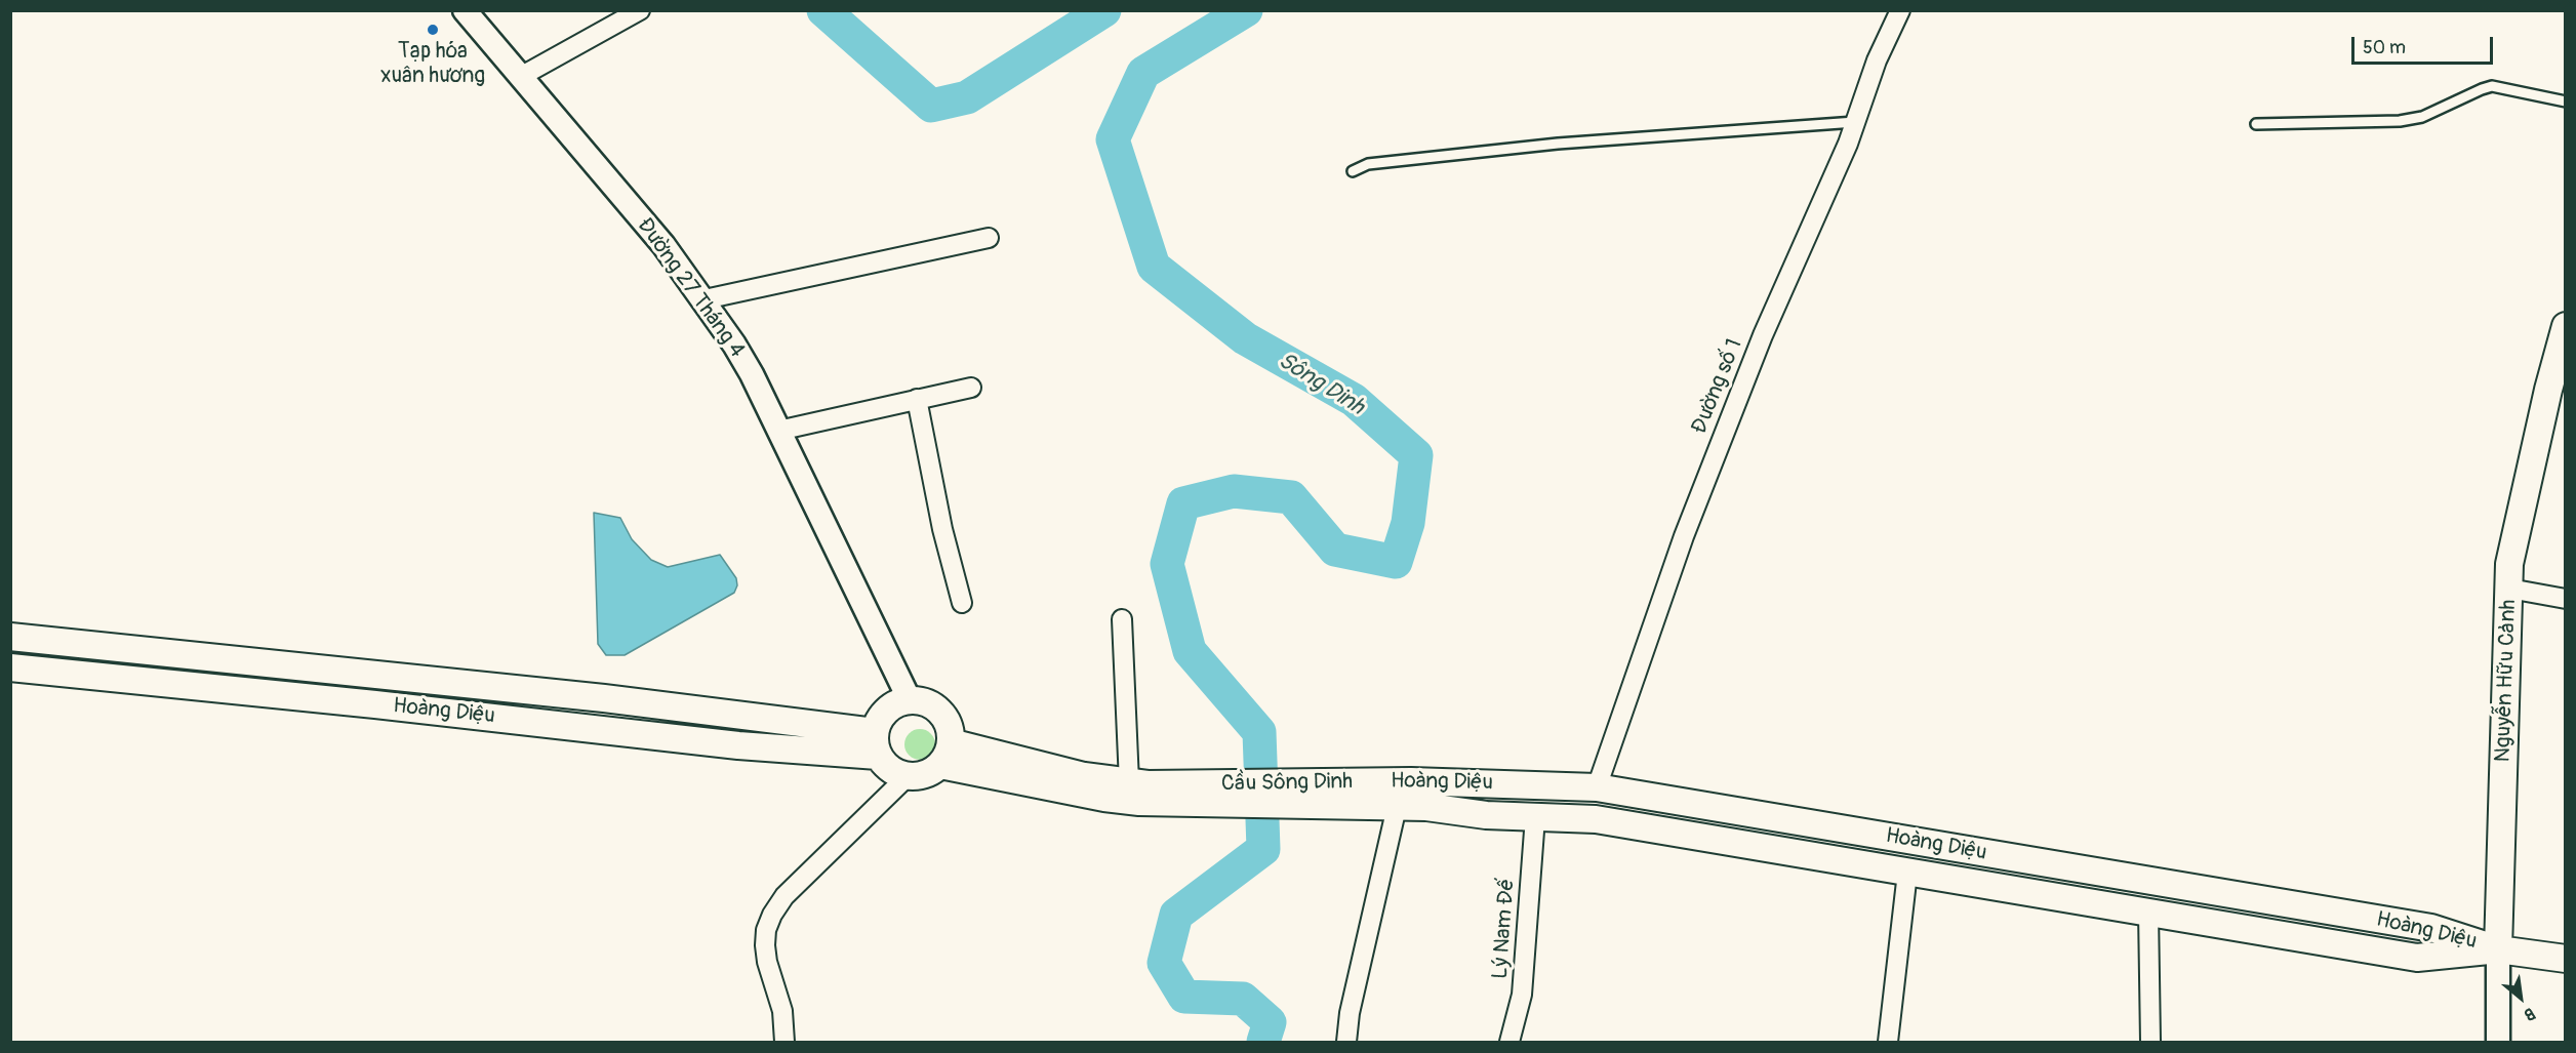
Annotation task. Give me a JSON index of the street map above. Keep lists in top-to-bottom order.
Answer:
{
  "streets": {
    "main road": ["Nguyễn Hữu Cảnh", "Hoàng Diệu", "Cầu Sông Dinh"],
    "street": ["Đường 27 Tháng 4", "Đường số 1", "Lý Nam Đế"]
  },
  "crossings": [
    ["Đường 27 Tháng 4", "Hoàng Diệu"],
    ["Đường số 1", "Hoàng Diệu"],
    ["Nguyễn Hữu Cảnh", "Hoàng Diệu"],
    ["Hoàng Diệu", "Cầu Sông Dinh"],
    ["Hoàng Diệu", "Lý Nam Đế"]
  ],
  "water": ["Sông Dinh"],
  "places": ["Tạp hóa xuân hương"],
  "scale_bar": "50 m",
  "north": "bottom right"
}
